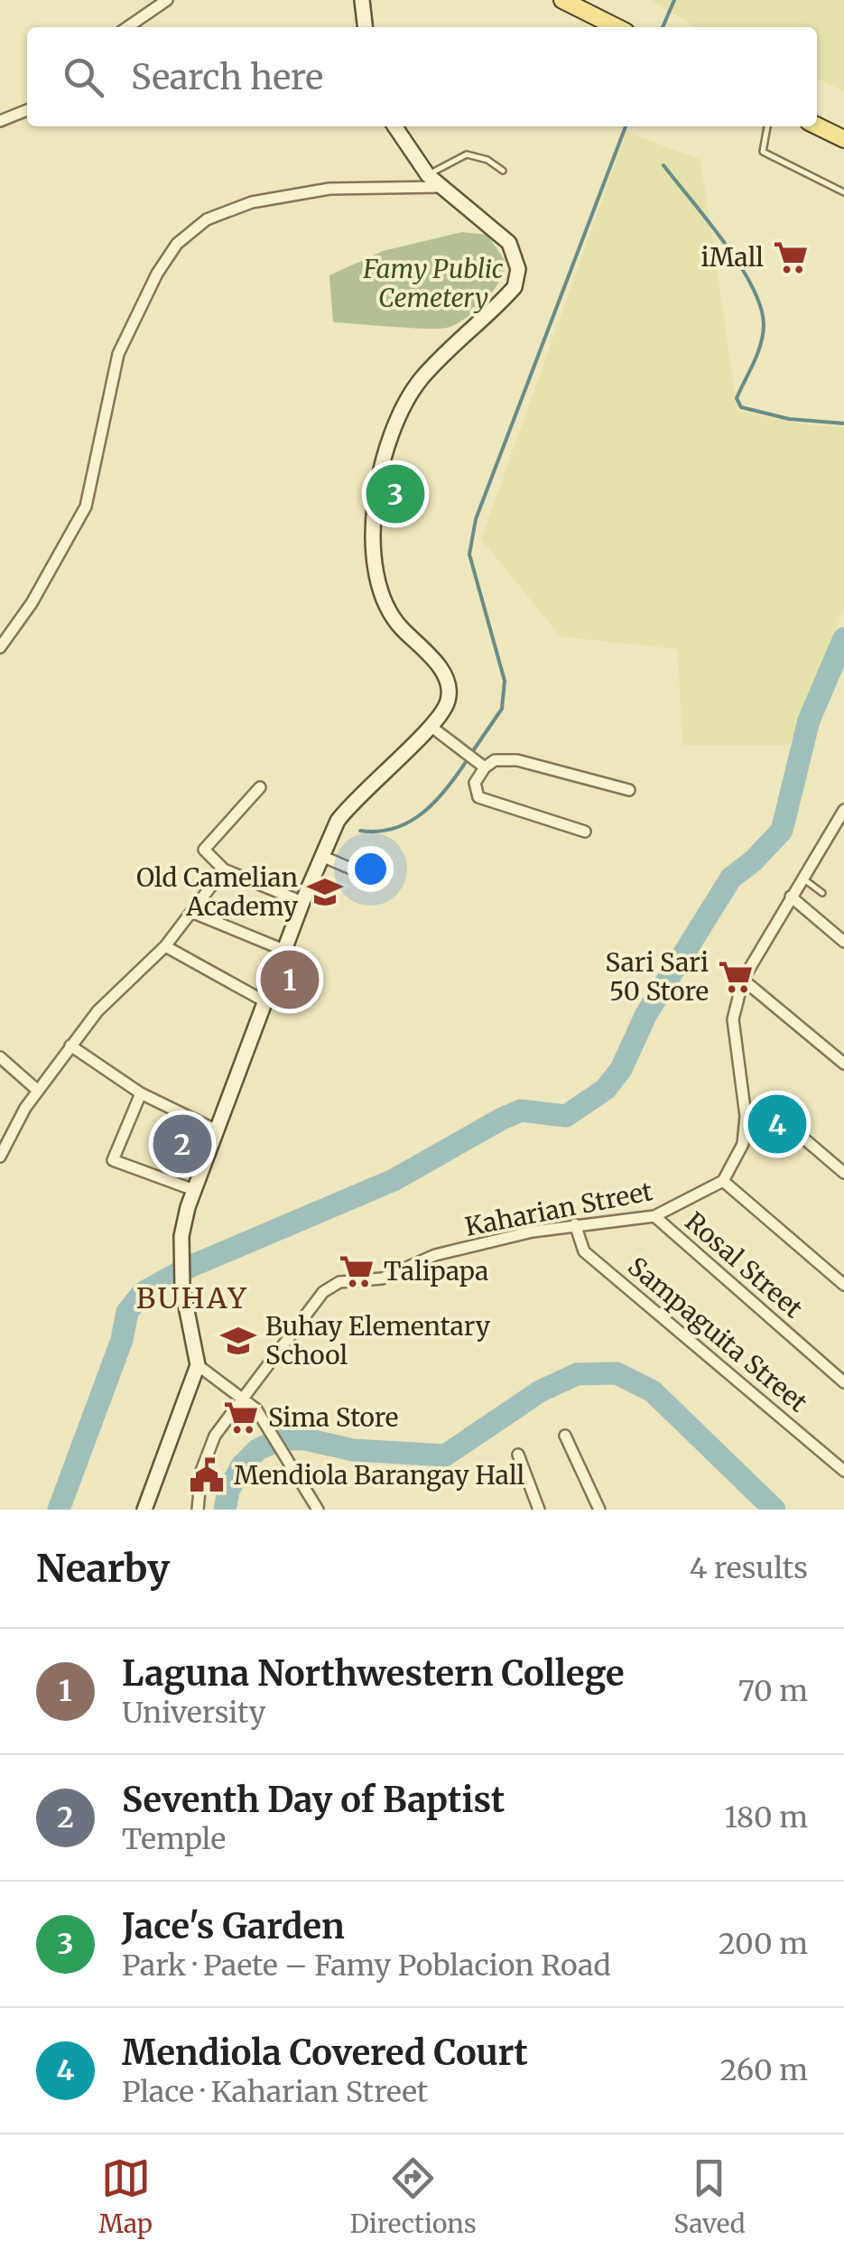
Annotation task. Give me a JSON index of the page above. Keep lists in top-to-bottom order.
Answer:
{
  "streets": {
    "street": ["Kaharian Street", "Rosal Street", "Sampaguita Street"]
  },
  "crossings": [
    ["Kaharian Street", "Rosal Street"],
    ["Kaharian Street", "Sampaguita Street"]
  ],
  "districts": ["BUHAY"],
  "parks": ["Famy Public Cemetery"],
  "places": {
    "supermarket": [
      "iMall",
      "Sari Sari 50 Store",
      "Talipapa",
      "Sima Store"
    ],
    "school or university": ["Old Camelian Academy", "Buhay Elementary School"],
    "public building": ["Mendiola Barangay Hall"]
  },
  "page": {
    "search": "Search here",
    "pins": [
      "3",
      "1",
      "4",
      "2"
    ],
    "heading": ["Nearby", "4 results"],
    "list": [
      {
        "mark": "1",
        "name": "Laguna Northwestern College",
        "note": "University",
        "value": "70 m"
      },
      {
        "mark": "2",
        "name": "Seventh Day of Baptist",
        "note": "Temple",
        "value": "180 m"
      },
      {
        "mark": "3",
        "name": "Jace's Garden",
        "note": "Park · Paete – Famy Poblacion Road",
        "value": "200 m"
      },
      {
        "mark": "4",
        "name": "Mendiola Covered Court",
        "note": "Place · Kaharian Street",
        "value": "260 m"
      }
    ],
    "nav": ["Map", "Directions", "Saved"]
  }
}
